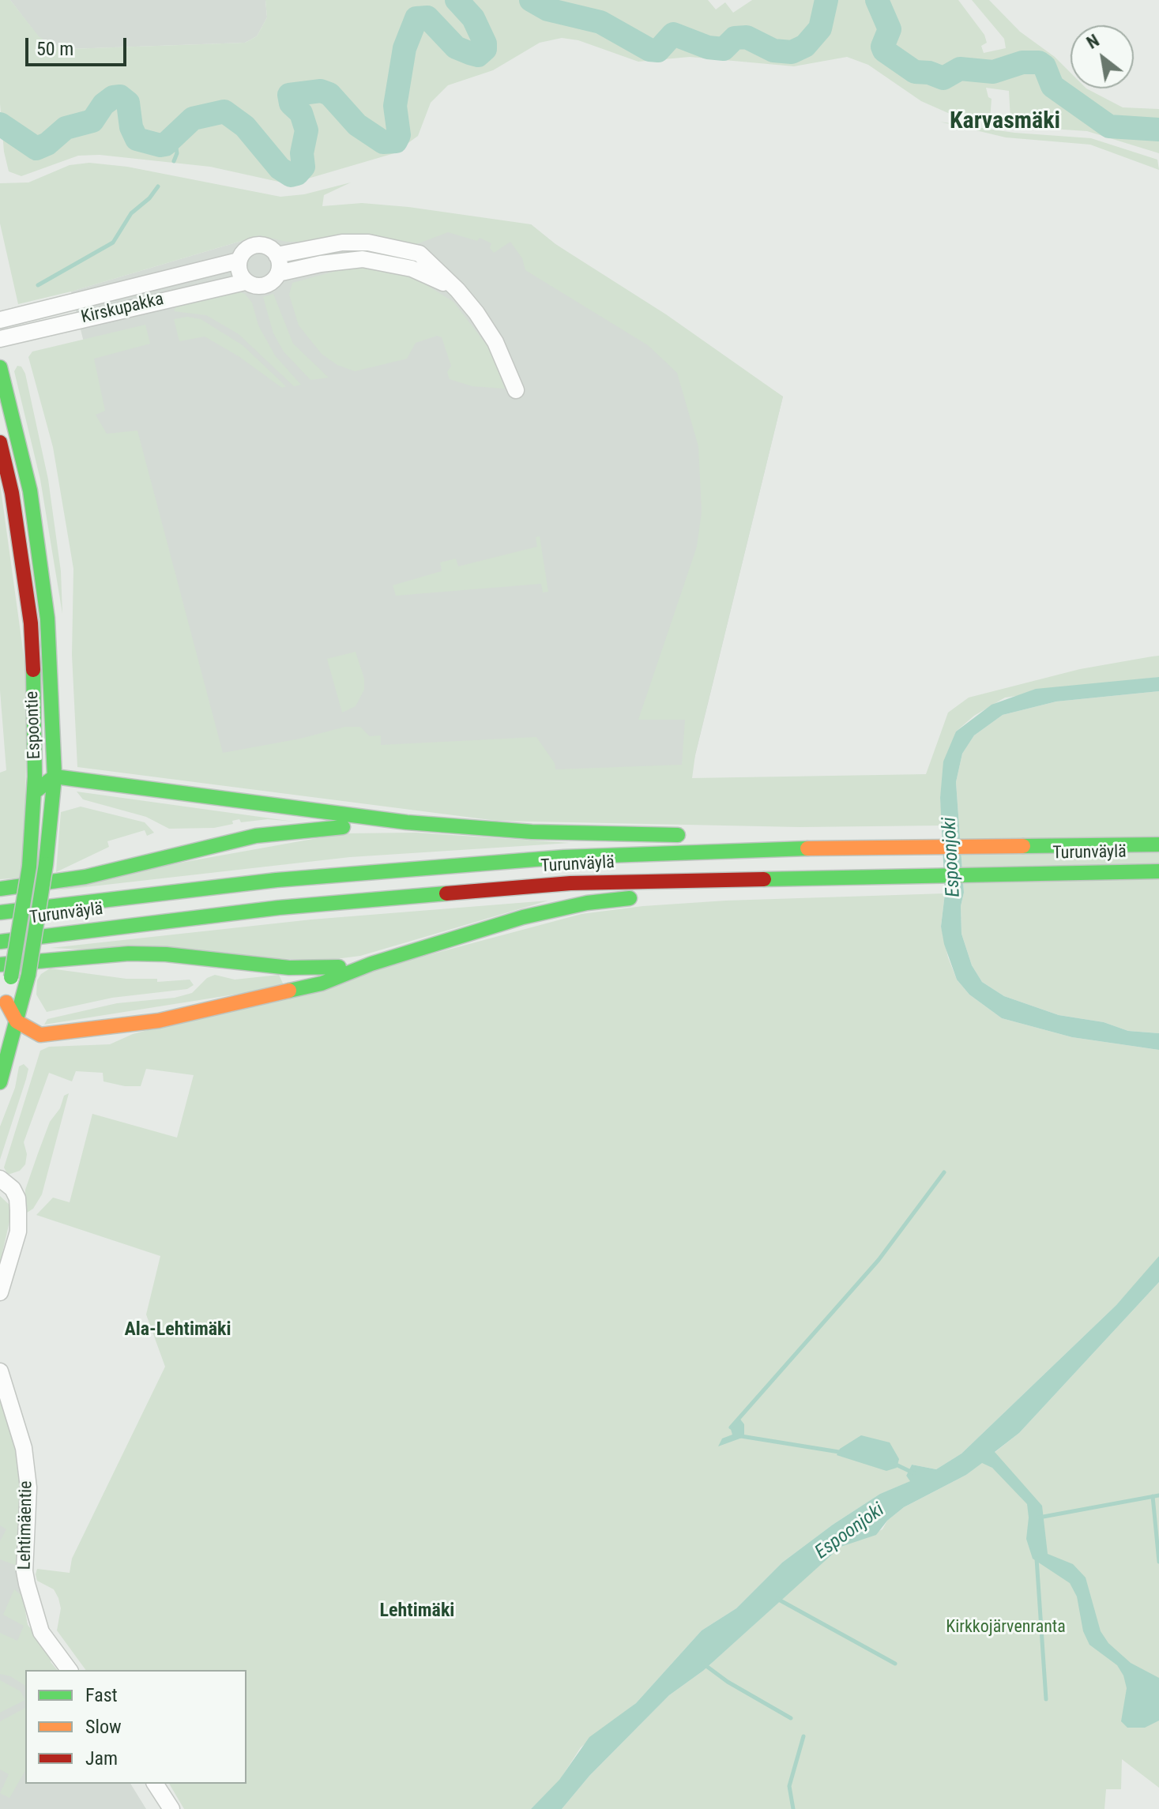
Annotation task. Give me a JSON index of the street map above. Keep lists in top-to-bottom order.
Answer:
{
  "streets": {
    "main road": ["Espoontie", "Turunväylä"],
    "street": ["Kirskupakka", "Lehtimäentie"]
  },
  "districts": ["Karvasmäki", "Ala-Lehtimäki", "Lehtimäki"],
  "water": ["Espoonjoki"],
  "parks": ["Kirkkojärvenranta"],
  "legend": ["Fast", "Slow", "Jam"],
  "scale_bar": "50 m",
  "north": "top left"
}
